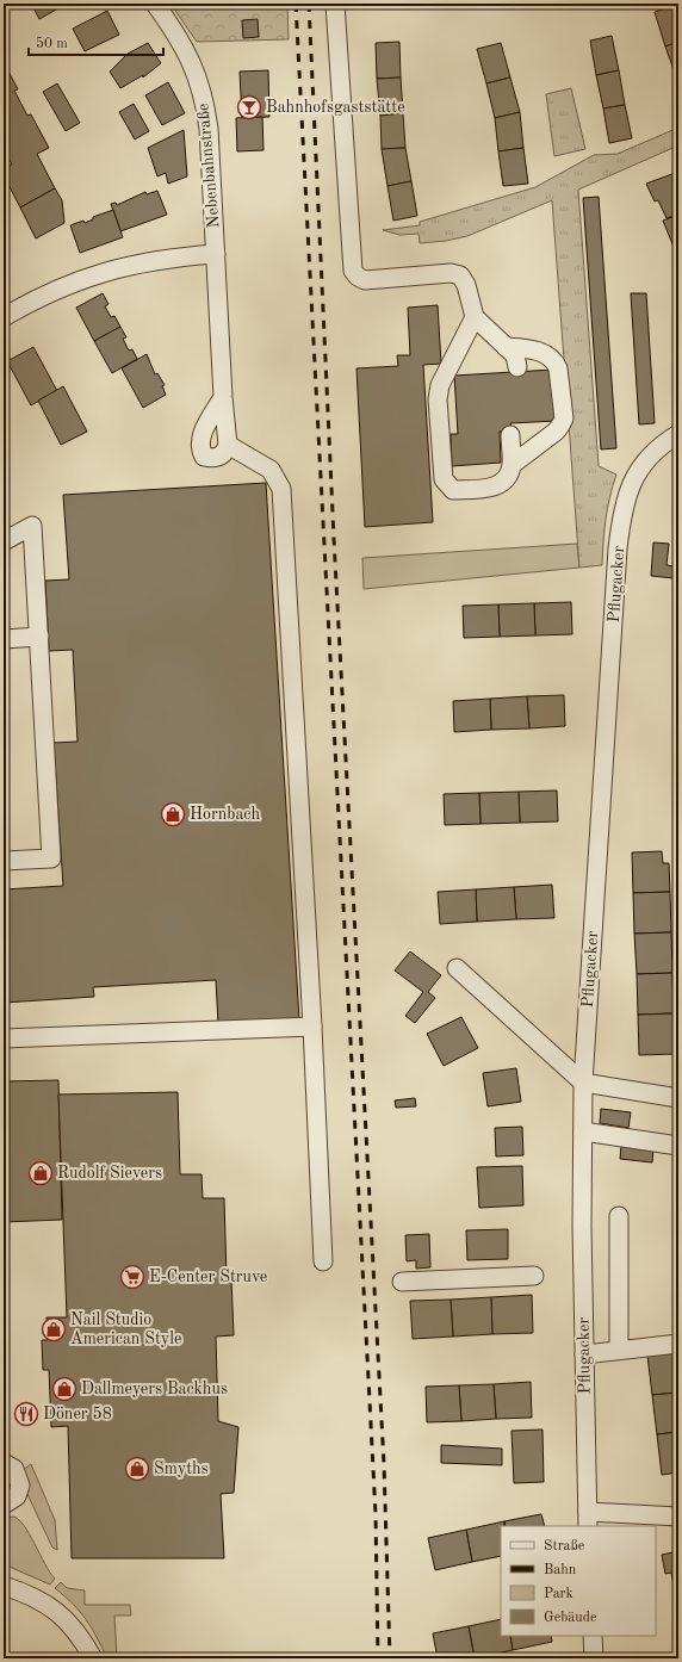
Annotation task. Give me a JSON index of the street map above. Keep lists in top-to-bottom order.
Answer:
{
  "streets": {
    "street": ["Nebenbahnstraße", "Pflugacker"]
  },
  "places": {
    "bar": ["Bahnhofsgaststätte"],
    "shop": [
      "Hornbach",
      "Rudolf Sievers",
      "Nail Studio American Style",
      "Dallmeyers Backhus",
      "Smyths"
    ],
    "supermarket": ["E-Center Struve"],
    "restaurant": ["Döner 58"]
  },
  "legend": [
    "Straße",
    "Bahn",
    "Park",
    "Gebäude"
  ],
  "scale_bar": "50 m"
}
